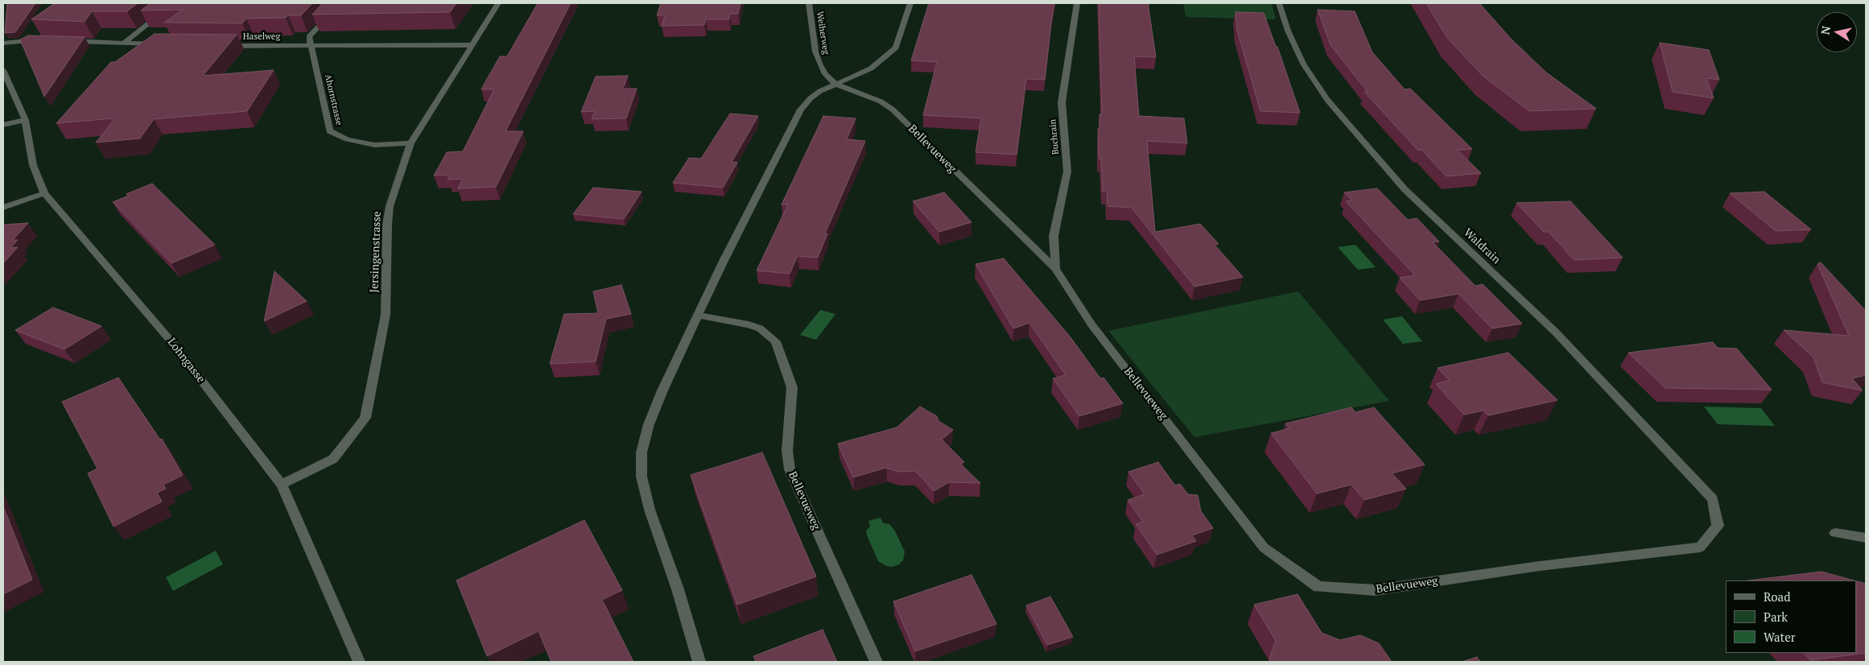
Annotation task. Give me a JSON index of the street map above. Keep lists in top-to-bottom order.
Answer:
{
  "streets": {
    "street": [
      "Weiherweg",
      "Haselweg",
      "Ahornstrasse",
      "Buchrain",
      "Bellevueweg",
      "Waldrain",
      "Jersingenstrasse",
      "Lohngasse"
    ]
  },
  "crossings": [
    ["Weiherweg", "Bellevueweg"],
    ["Haselweg", "Ahornstrasse"],
    ["Haselweg", "Jersingenstrasse"],
    ["Ahornstrasse", "Jersingenstrasse"],
    ["Buchrain", "Bellevueweg"],
    ["Bellevueweg", "Waldrain"],
    ["Jersingenstrasse", "Lohngasse"]
  ],
  "legend": ["Road", "Park", "Water"],
  "north": "left"
}
